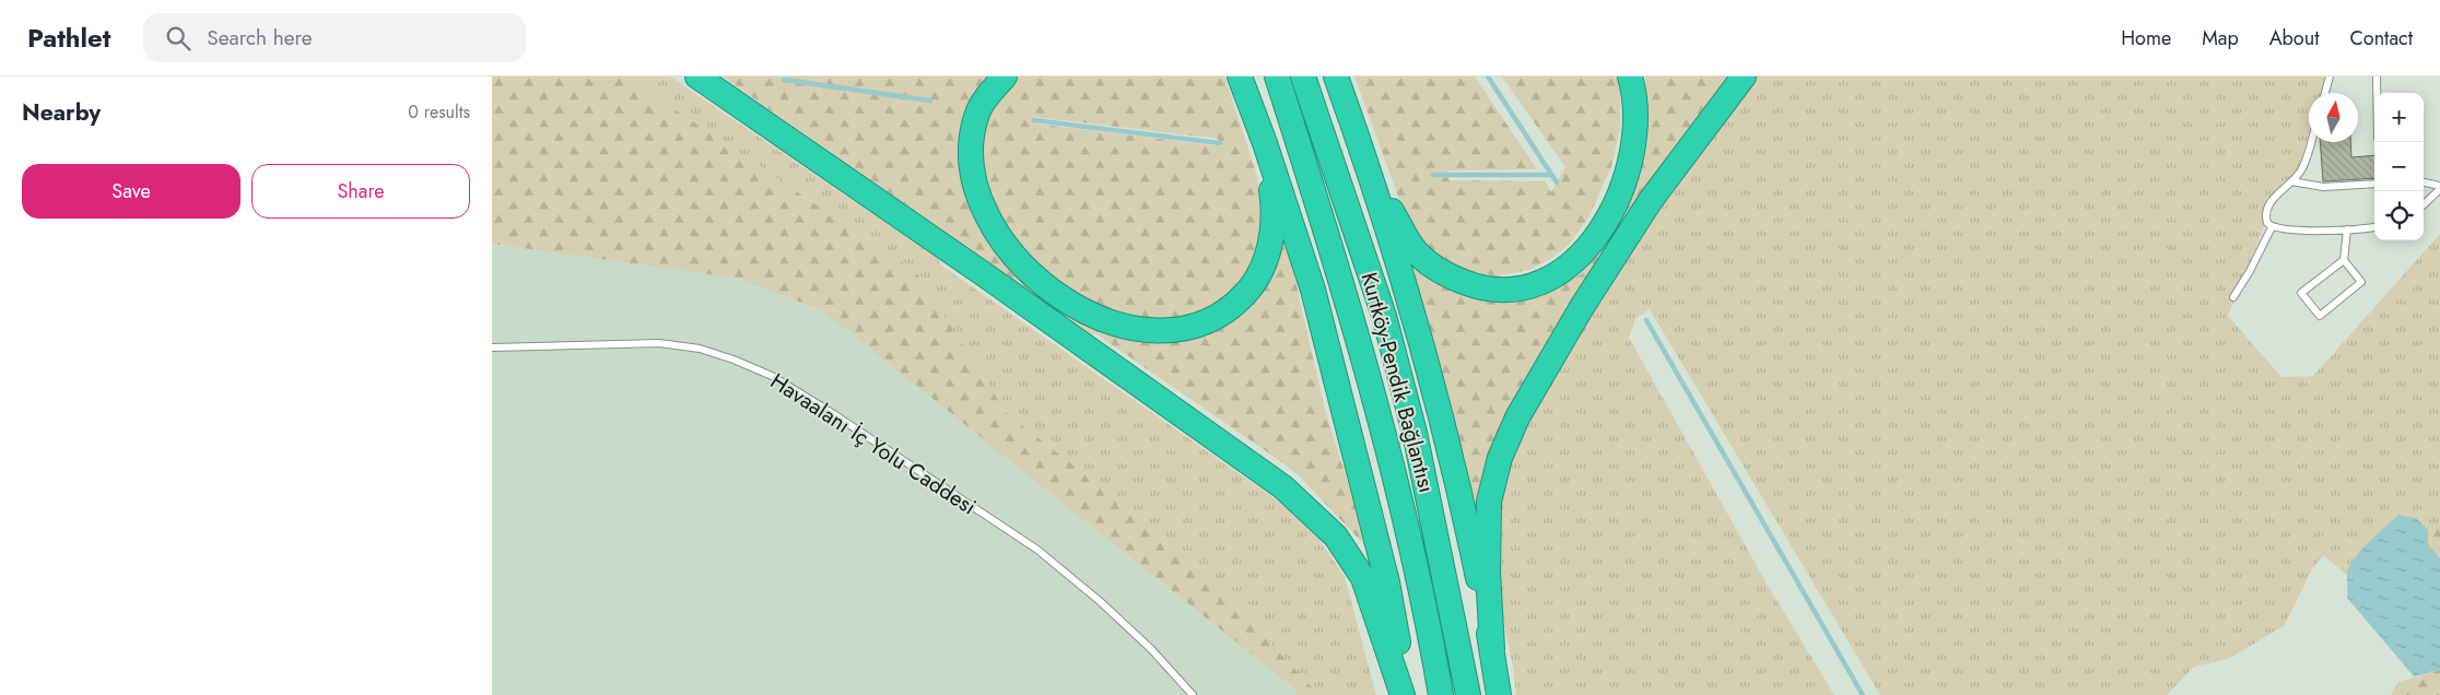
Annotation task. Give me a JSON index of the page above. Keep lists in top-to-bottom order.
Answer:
{
  "streets": {
    "highway": ["Kurtköy-Pendik Bağlantısı"],
    "lane": ["Havaalanı İç Yolu Caddesi"]
  },
  "north": "top",
  "page": {
    "header": "Pathlet",
    "search": "Search here",
    "nav": [
      "Home",
      "Map",
      "About",
      "Contact"
    ],
    "heading": ["Nearby", "0 results"],
    "map_buttons": ["+", "−"],
    "buttons": ["Save", "Share"]
  }
}
